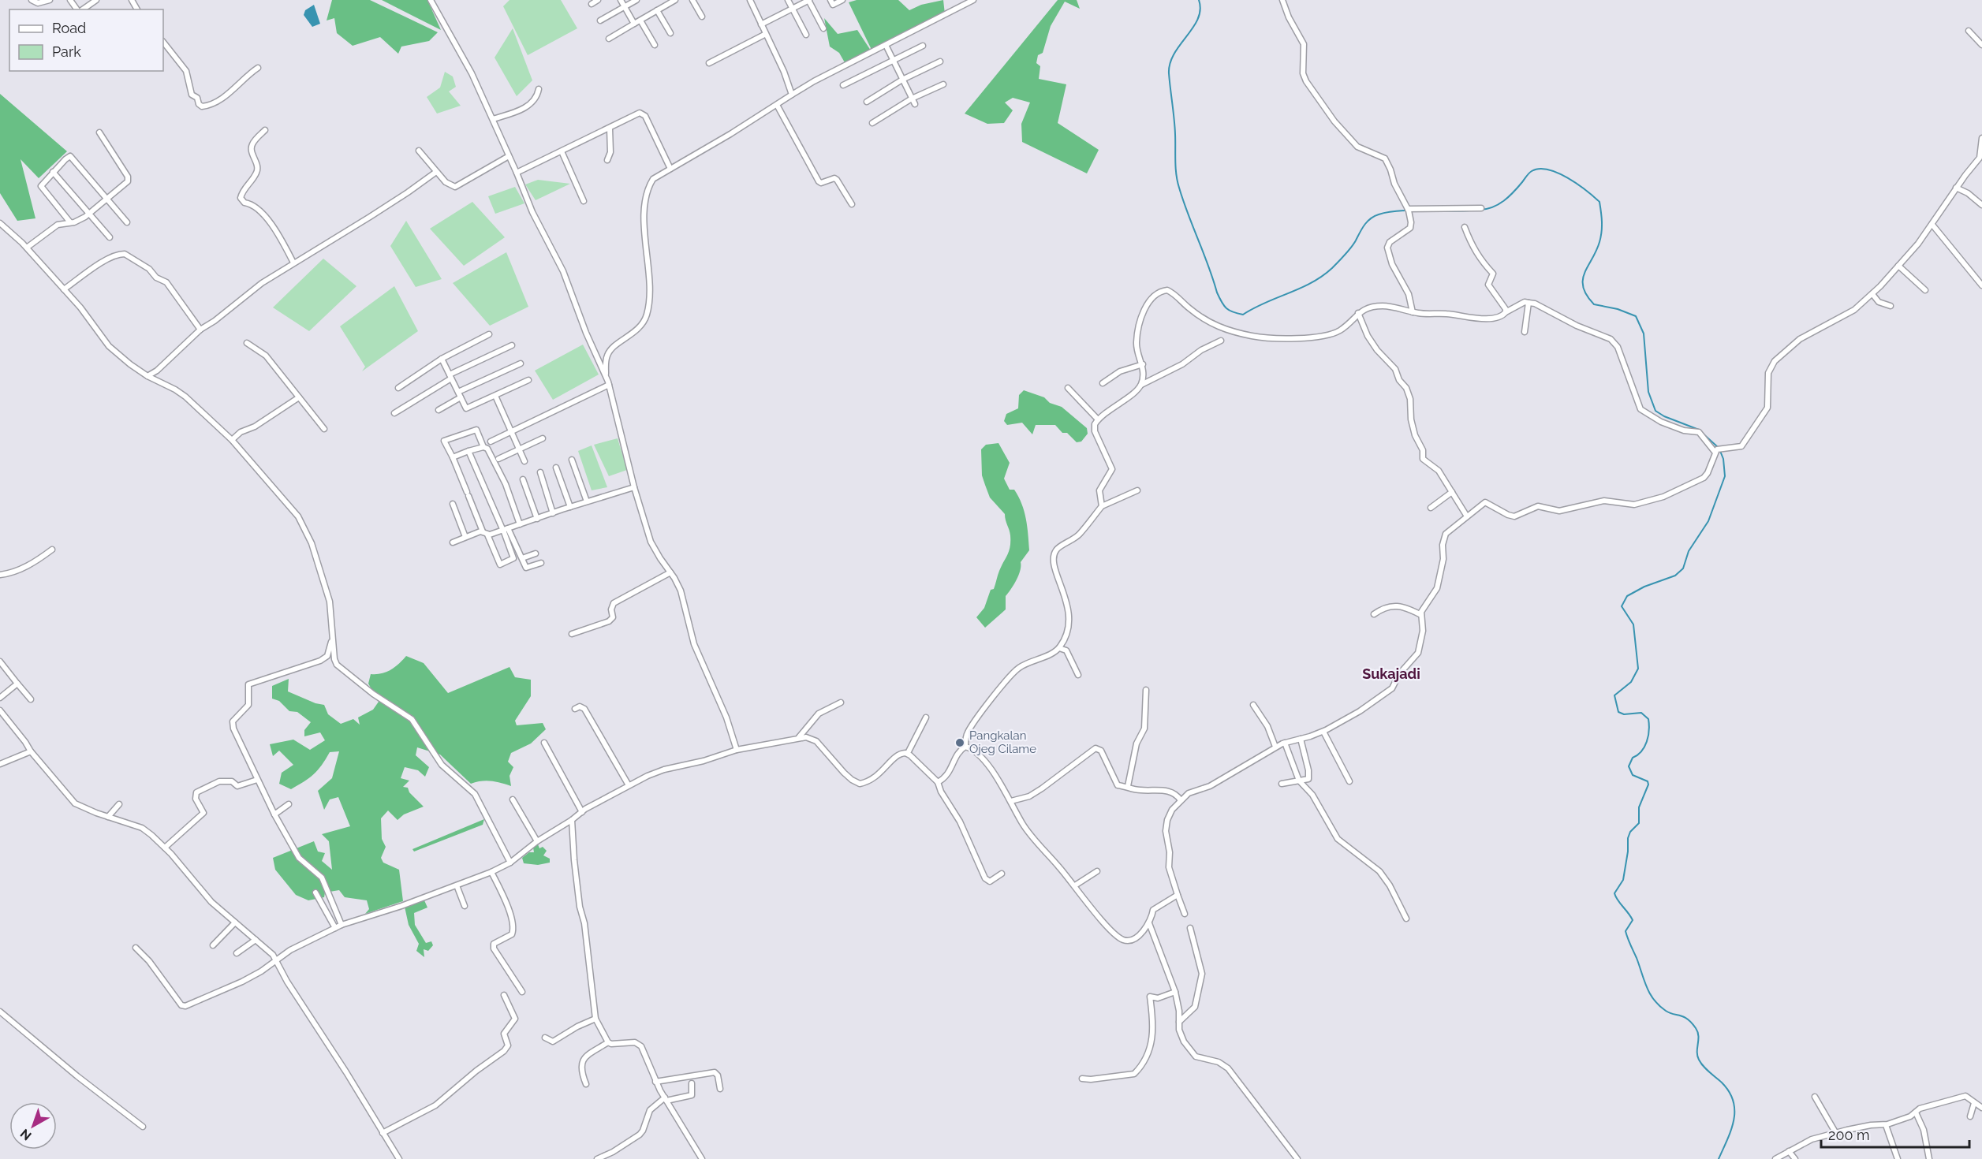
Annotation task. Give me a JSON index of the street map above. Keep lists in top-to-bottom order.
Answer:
{
  "districts": ["Sukajadi"],
  "places": ["Pangkalan Ojeg Cilame"],
  "legend": ["Road", "Park"],
  "scale_bar": "200 m",
  "north": "bottom left"
}
